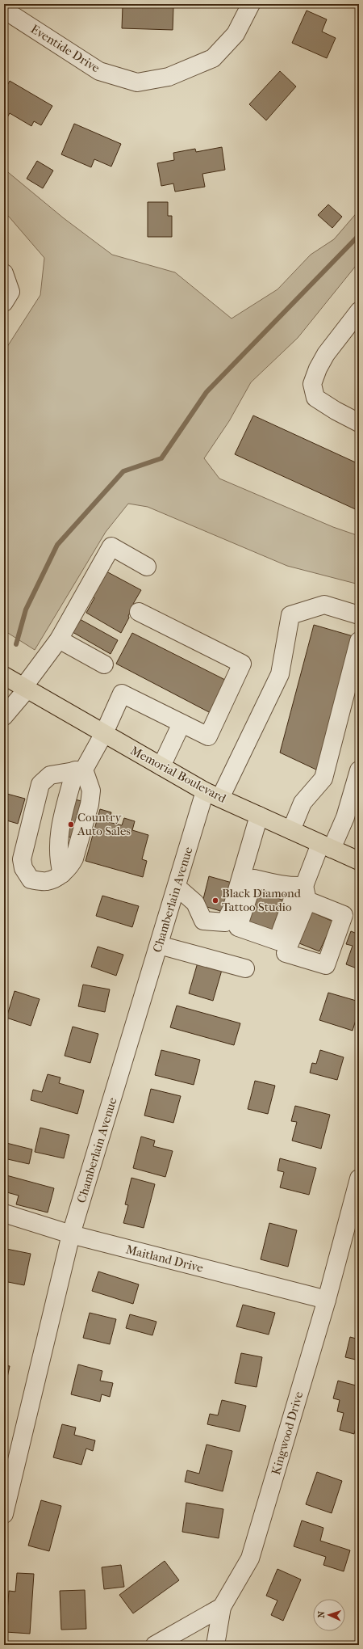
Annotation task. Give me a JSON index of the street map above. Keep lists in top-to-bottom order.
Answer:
{
  "streets": {
    "main road": ["Memorial Boulevard"],
    "street": [
      "Eventide Drive",
      "Chamberlain Avenue",
      "Maitland Drive",
      "Kingwood Drive"
    ]
  },
  "crossings": [
    ["Memorial Boulevard", "Chamberlain Avenue"],
    ["Chamberlain Avenue", "Maitland Drive"],
    ["Maitland Drive", "Kingwood Drive"]
  ],
  "places": ["Country Auto Sales", "Black Diamond Tattoo Studio"],
  "north": "left"
}
